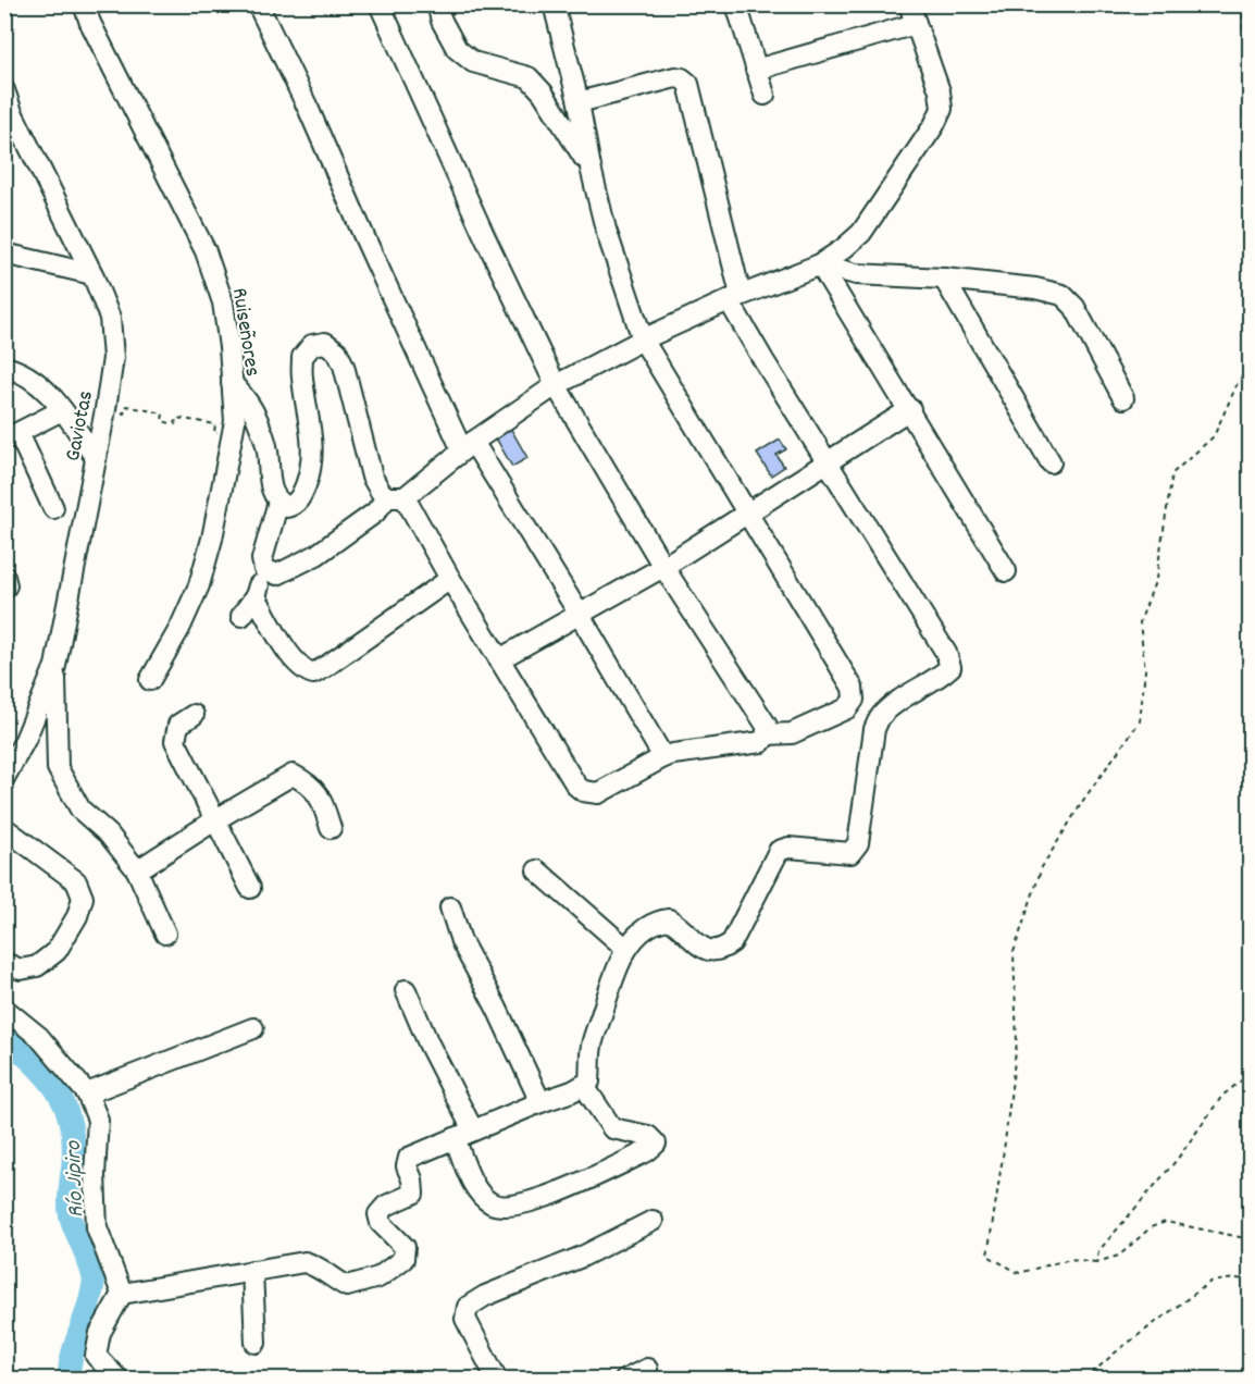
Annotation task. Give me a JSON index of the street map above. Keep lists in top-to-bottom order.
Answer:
{
  "streets": {
    "street": ["Ruiseñores", "Gaviotas"]
  },
  "water": ["Río Jipiro"]
}
